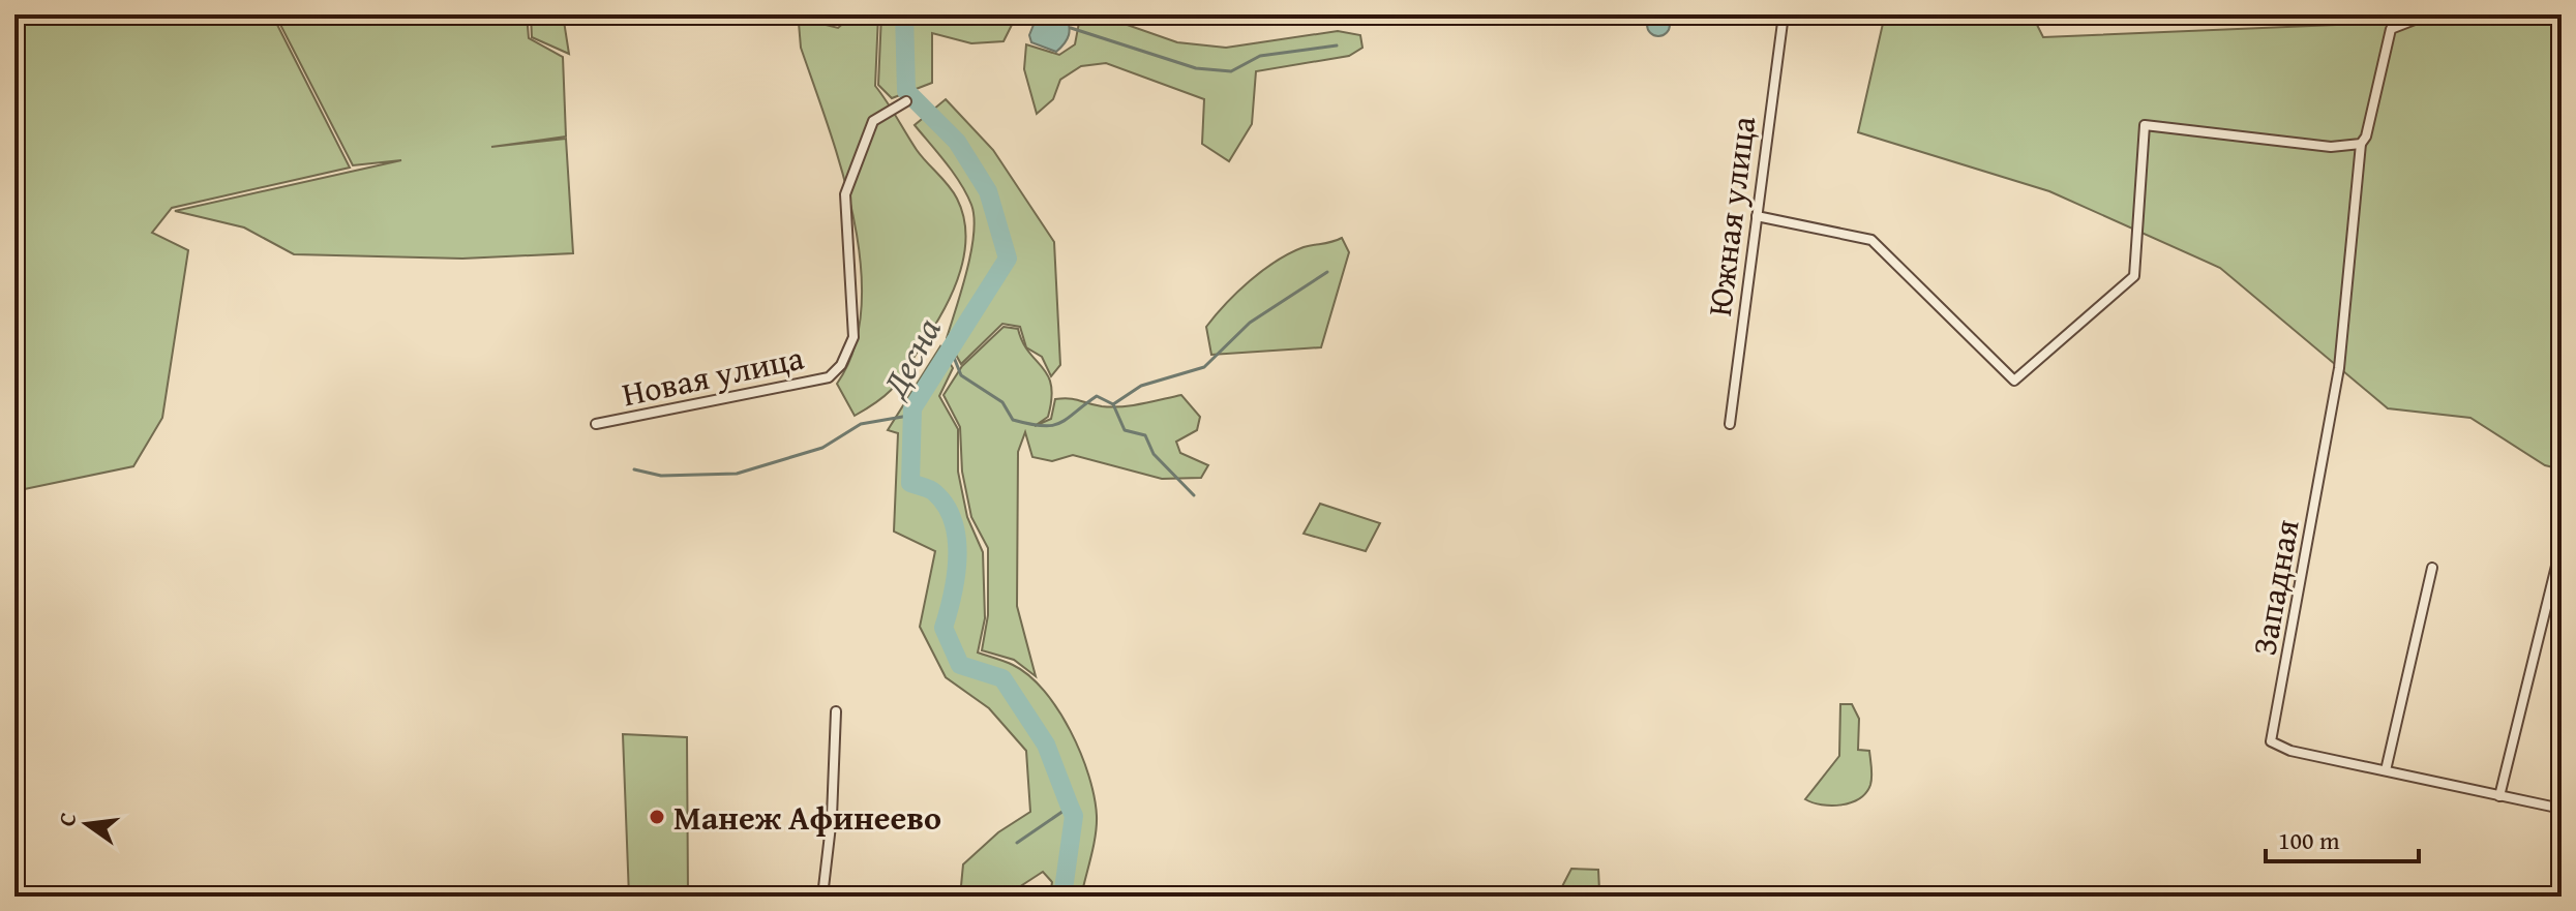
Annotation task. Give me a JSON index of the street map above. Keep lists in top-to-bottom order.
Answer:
{
  "streets": {
    "street": ["Южная улица", "Новая улица", "Западная"]
  },
  "water": ["Десна"],
  "places": ["Манеж Афинеево"],
  "scale_bar": "100 m",
  "north": "left"
}
